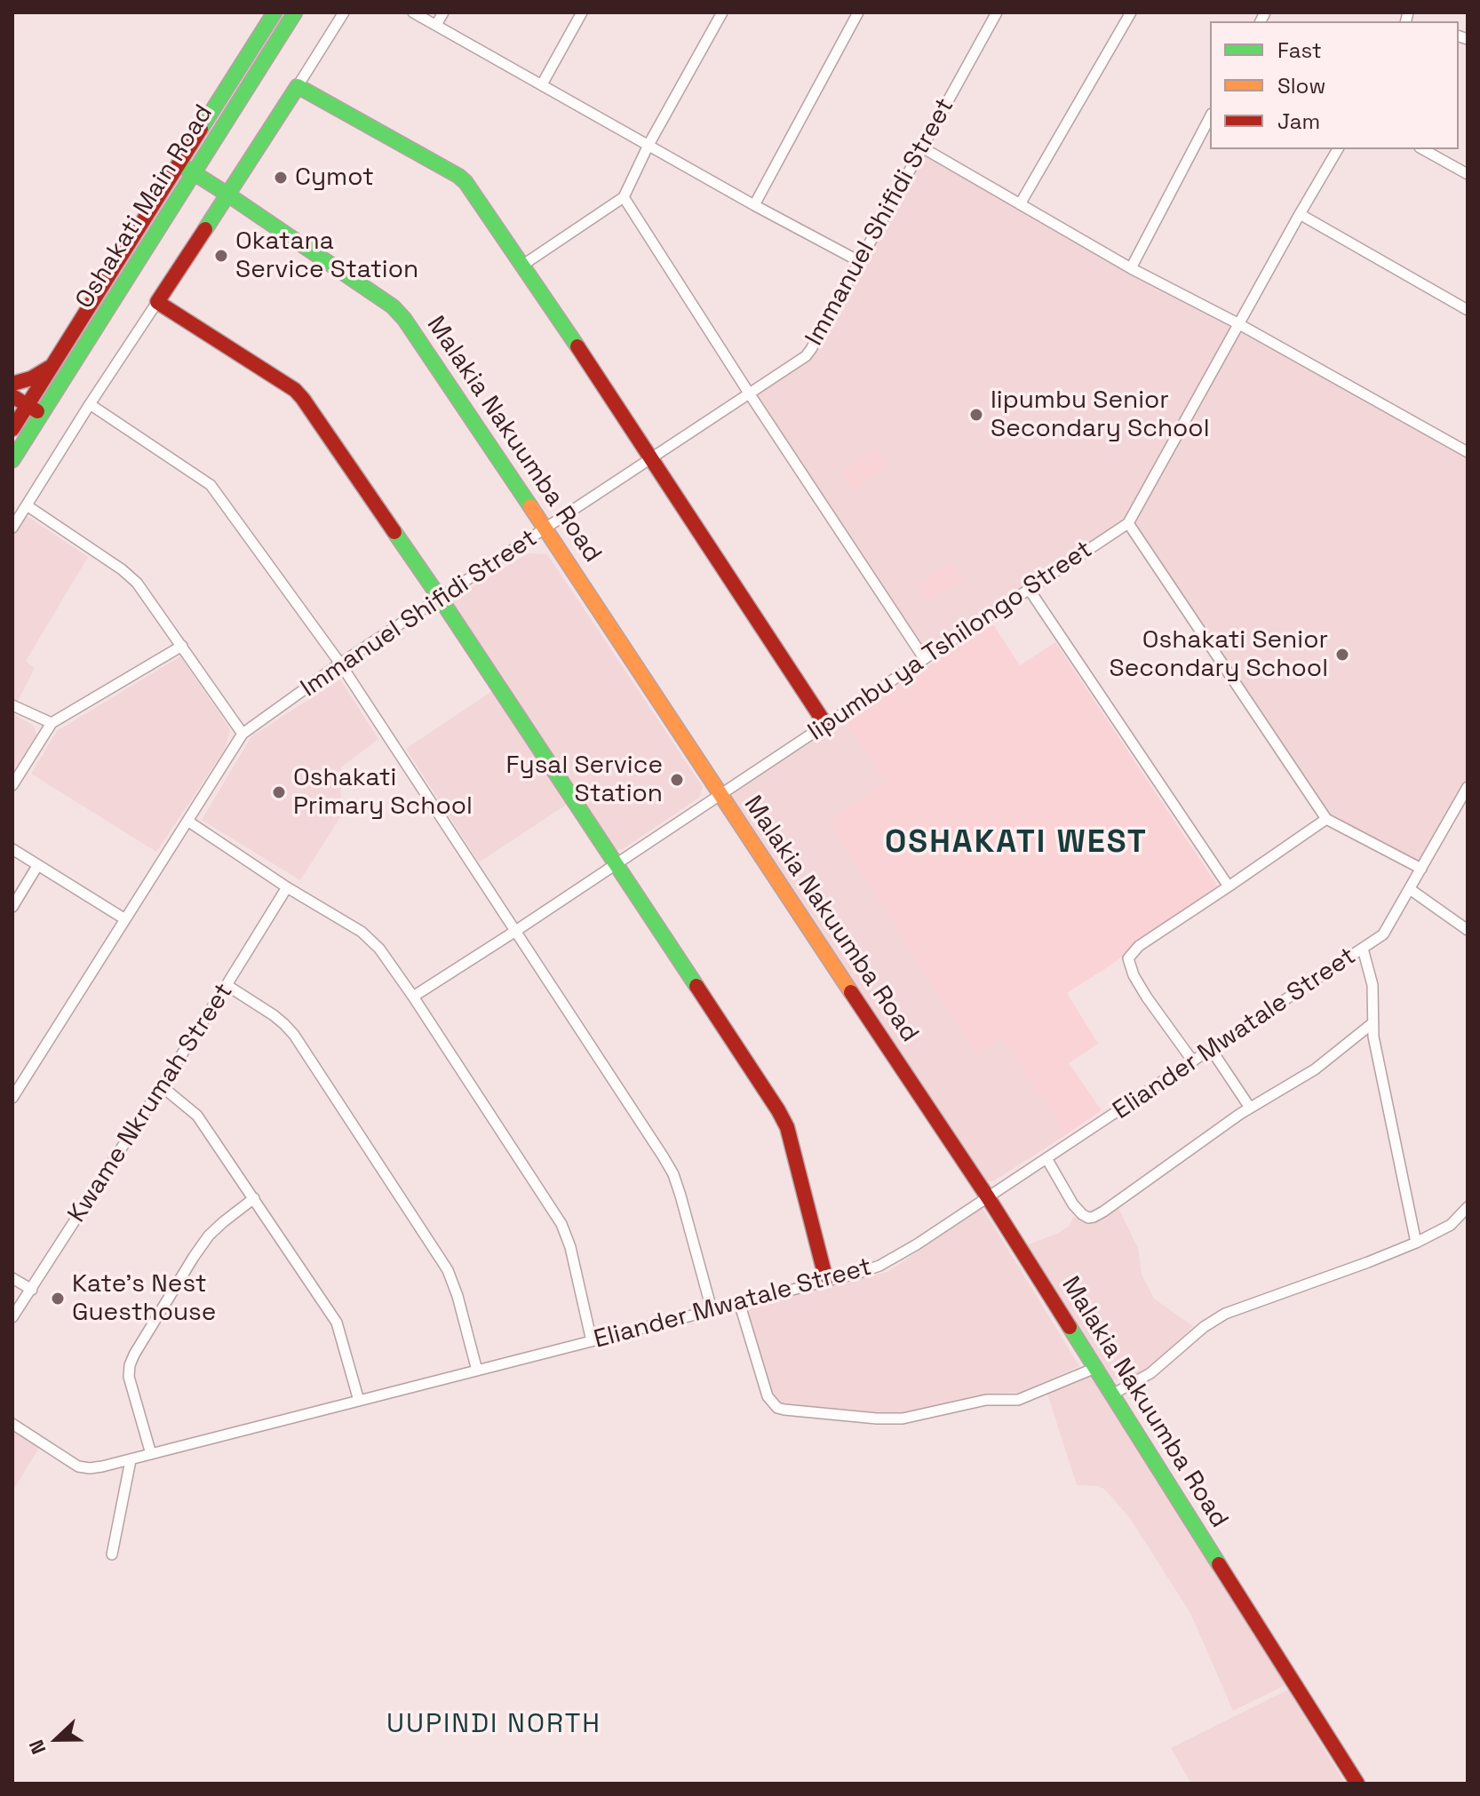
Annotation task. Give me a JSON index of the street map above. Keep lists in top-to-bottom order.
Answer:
{
  "streets": {
    "main road": ["Oshakati Main Road", "Malakia Nakuumba Road"],
    "street": [
      "Immanuel Shifidi Street",
      "Iipumbu ya Tshilongo Street",
      "Eliander Mwatale Street",
      "Kwame Nkrumah Street"
    ]
  },
  "crossings": [
    ["Oshakati Main Road", "Malakia Nakuumba Road"],
    ["Immanuel Shifidi Street", "Malakia Nakuumba Road"],
    ["Malakia Nakuumba Road", "Iipumbu ya Tshilongo Street"],
    ["Malakia Nakuumba Road", "Eliander Mwatale Street"]
  ],
  "districts": ["OSHAKATI WEST", "UUPINDI NORTH"],
  "places": [
    "Cymot",
    "Okatana Service Station",
    "Iipumbu Senior Secondary School",
    "Oshakati Senior Secondary School",
    "Fysal Service Station",
    "Oshakati Primary School",
    "Kate's Nest Guesthouse"
  ],
  "legend": ["Fast", "Slow", "Jam"],
  "north": "left"
}
